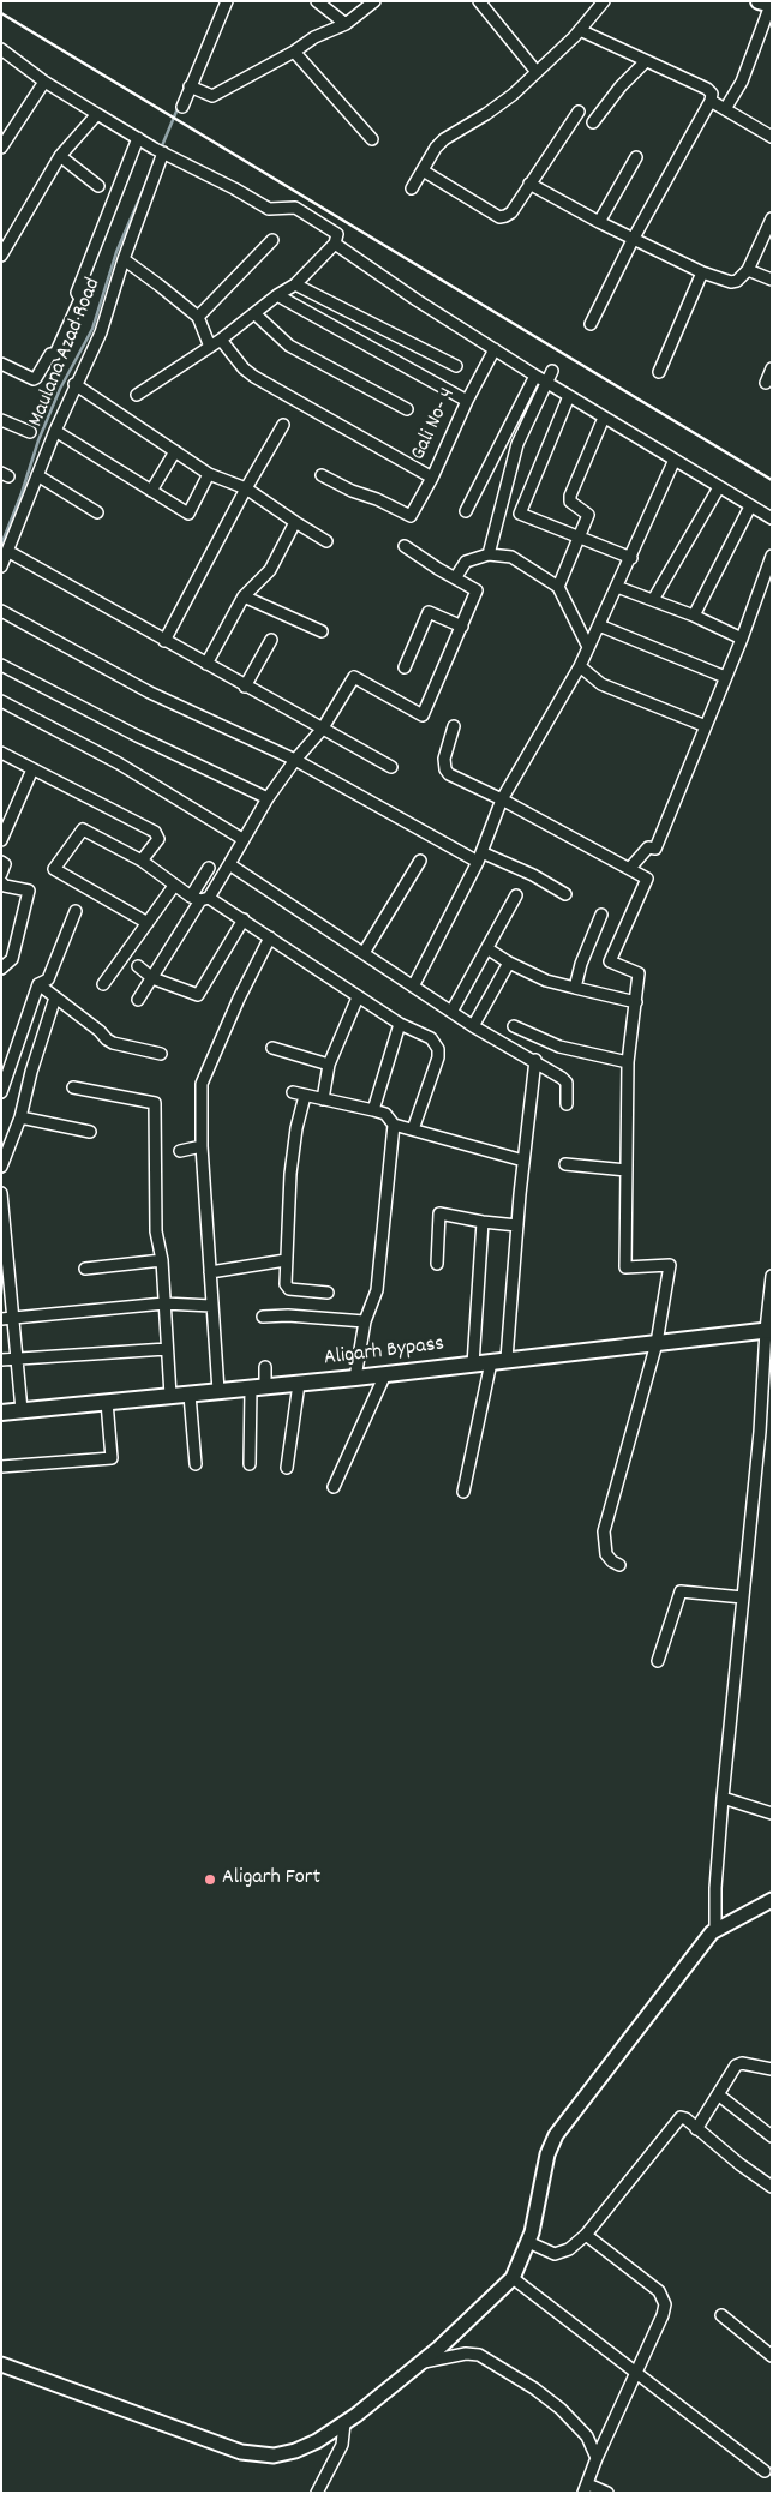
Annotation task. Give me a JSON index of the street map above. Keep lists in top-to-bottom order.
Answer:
{
  "streets": {
    "main road": ["Aligarh Bypass"],
    "street": ["Maulana Azad Road", "Gali No- 4"]
  },
  "places": ["Aligarh Fort"]
}
